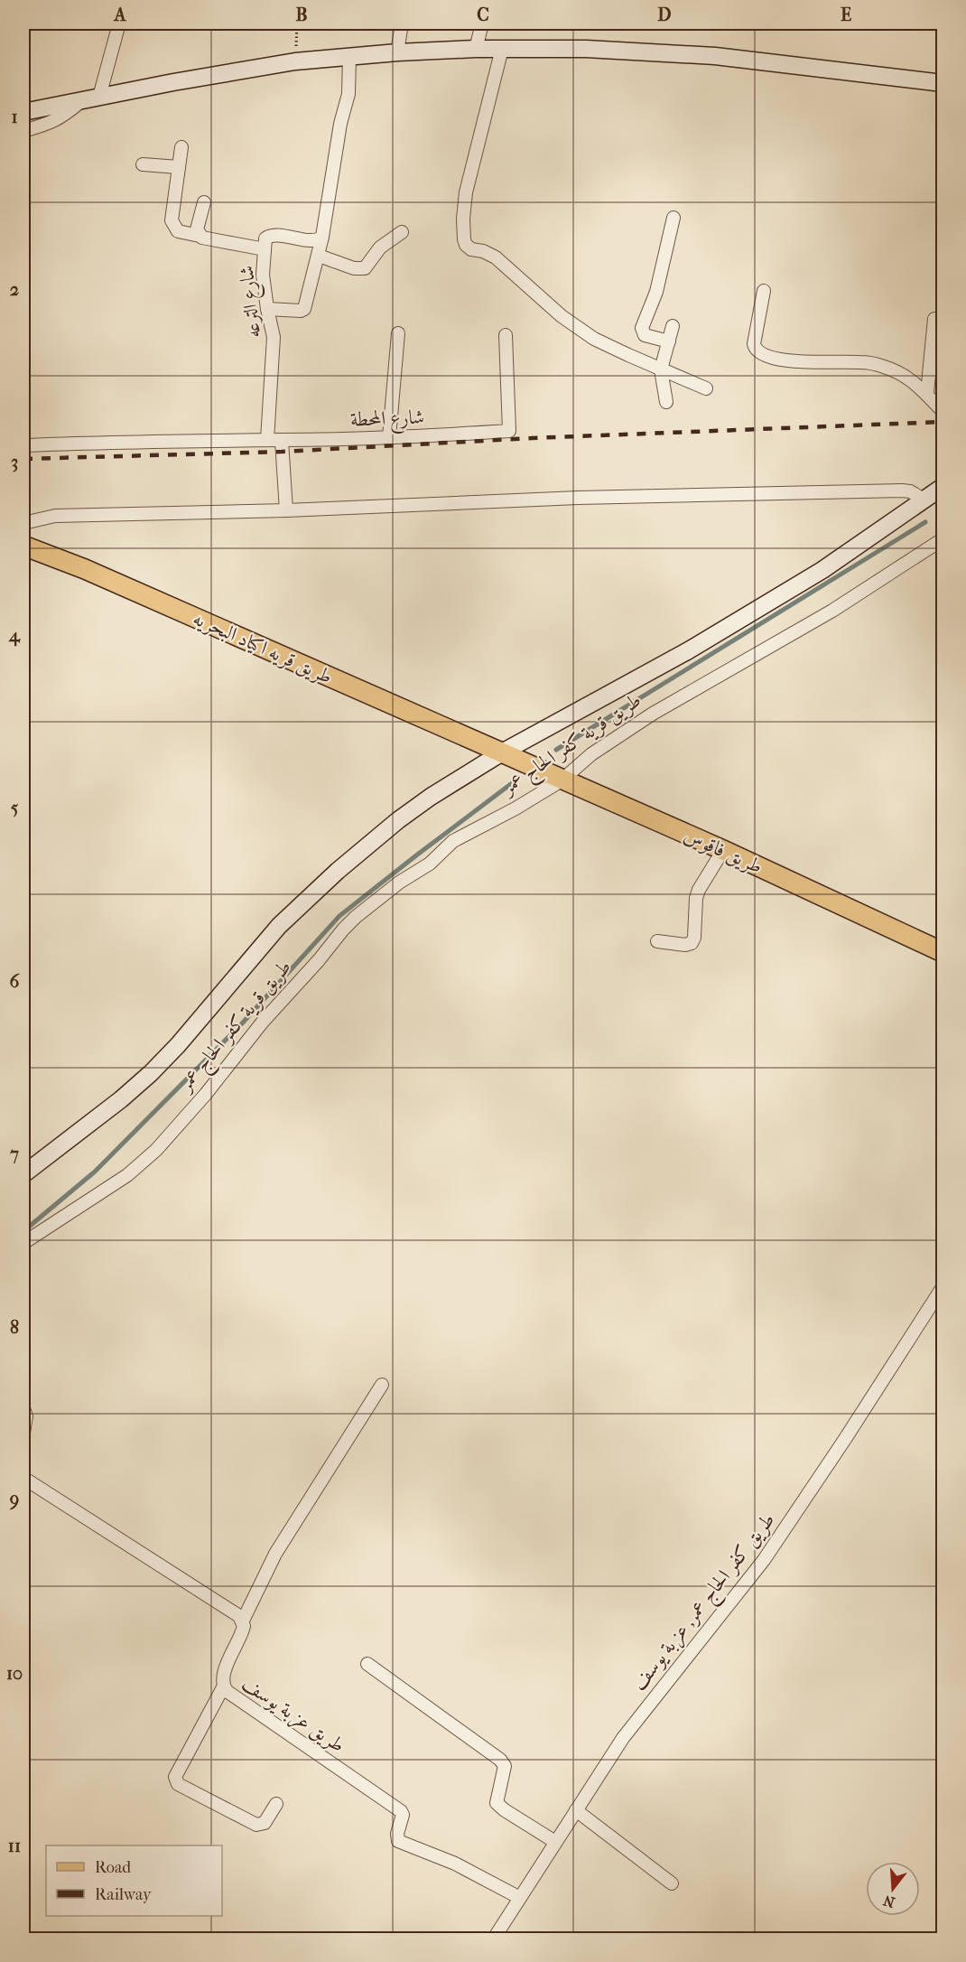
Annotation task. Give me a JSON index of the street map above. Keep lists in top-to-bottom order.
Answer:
{
  "streets": {
    "main road": ["طريق قريه اكياد البحريه", "طريق فاقوس"],
    "street": [
      "شارع الترعه",
      "شارع المحطة",
      "طريق قرية كفر الحاج عمر",
      "طريق كفر الحاج عمر, عزبة يوسف",
      "طريق عزبة يوسف"
    ]
  },
  "crossings": [
    ["شارع الترعه", "شارع المحطة"],
    ["طريق قريه اكياد البحريه", "طريق قرية كفر الحاج عمر"],
    ["طريق قريه اكياد البحريه", "طريق فاقوس"],
    ["طريق قرية كفر الحاج عمر", "طريق فاقوس"],
    ["طريق كفر الحاج عمر, عزبة يوسف", "طريق عزبة يوسف"]
  ],
  "legend": ["Road", "Railway"],
  "north": "bottom",
  "grid": {
    "columns": [
      "A",
      "B",
      "C",
      "D",
      "E"
    ],
    "rows": [
      "1",
      "2",
      "3",
      "4",
      "5",
      "6",
      "7",
      "8",
      "9",
      "10",
      "11"
    ]
  }
}
